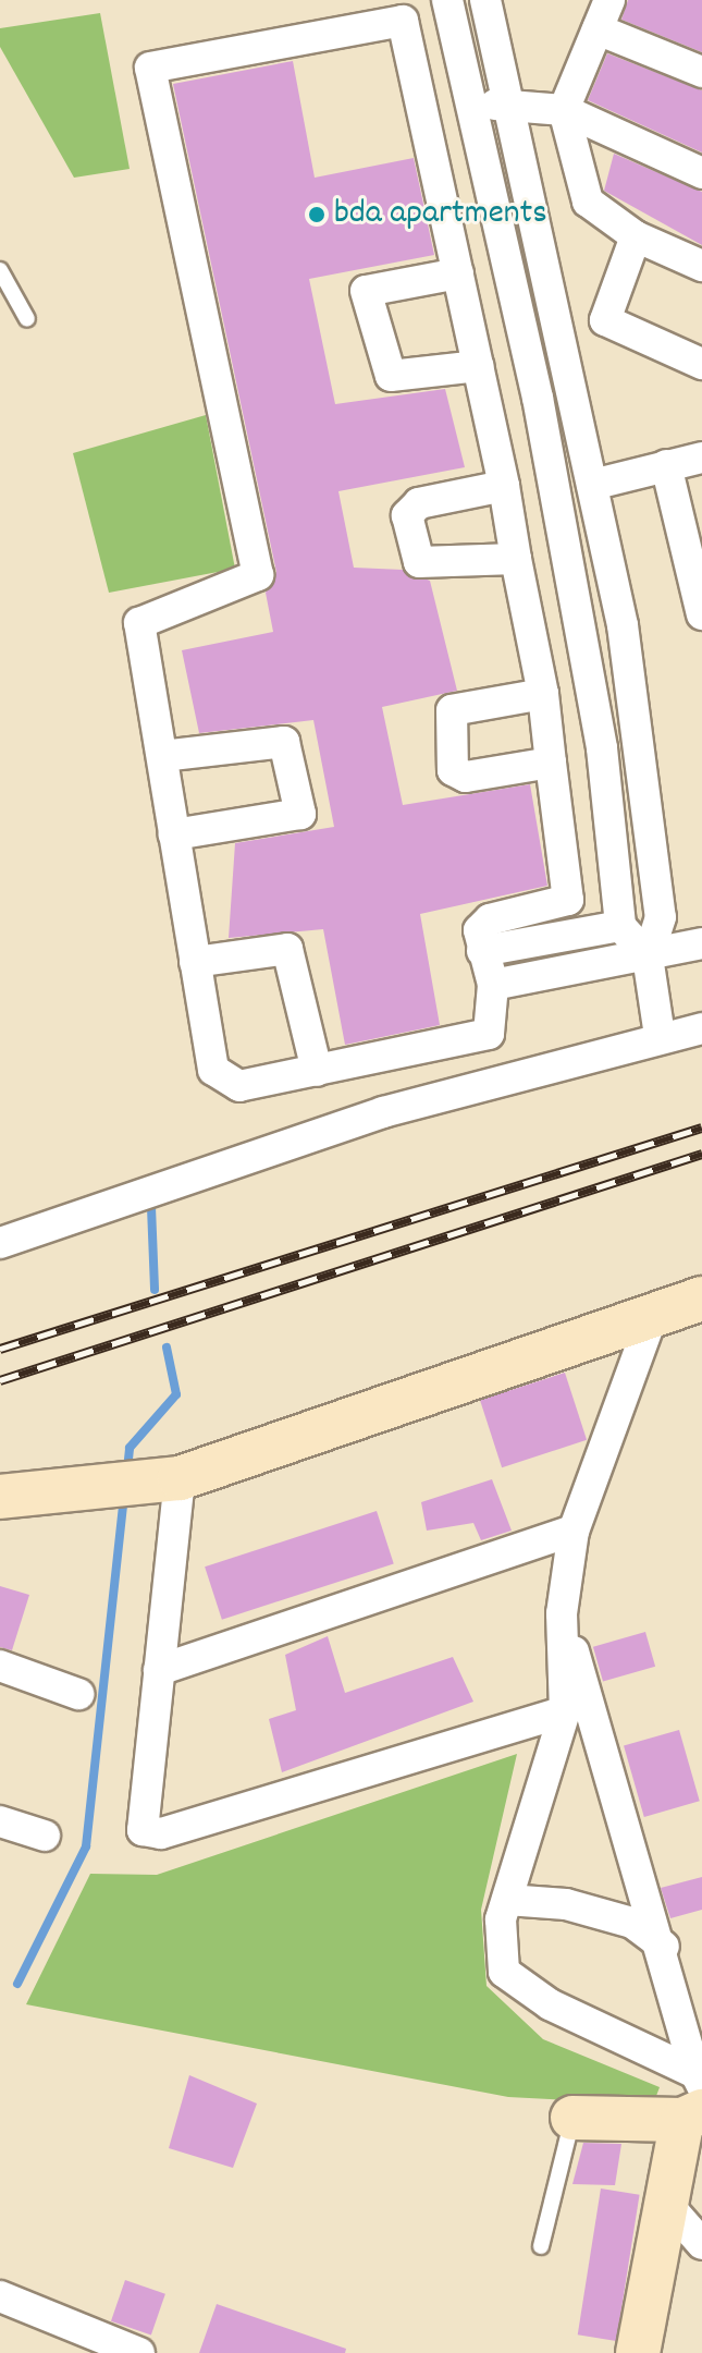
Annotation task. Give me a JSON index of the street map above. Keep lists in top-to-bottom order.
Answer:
{
  "places": ["bda apartments"]
}
